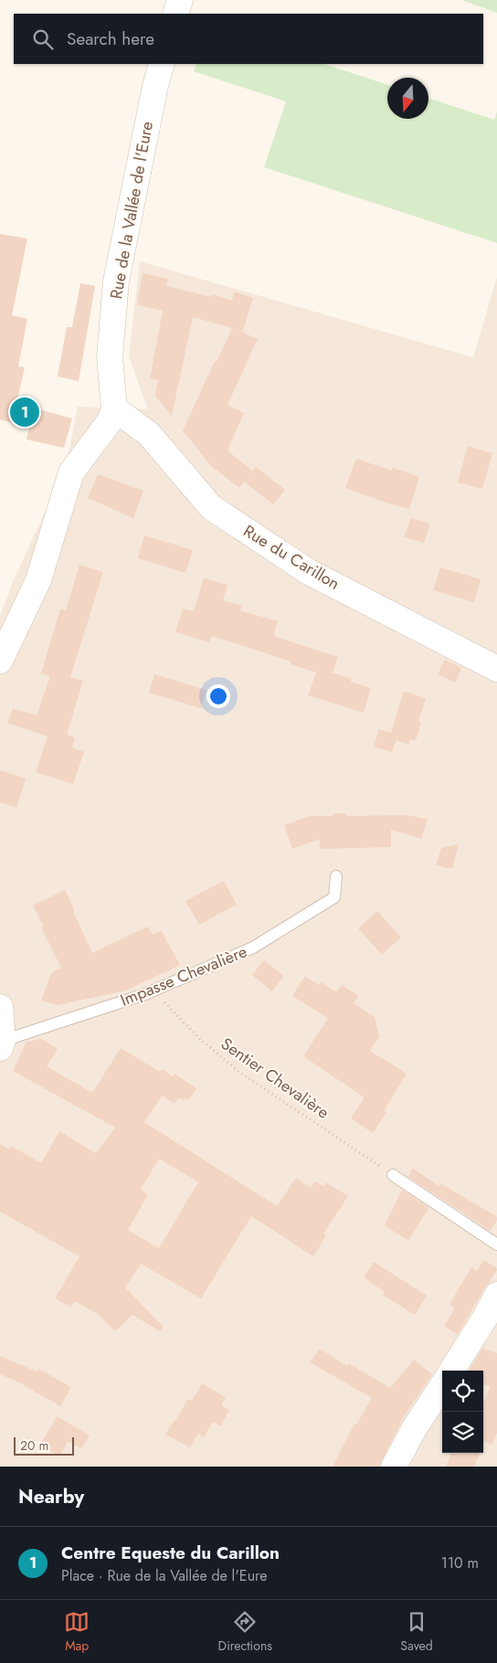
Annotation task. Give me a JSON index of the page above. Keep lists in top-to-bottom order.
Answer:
{
  "streets": {
    "street": ["Rue de la Vallée de l'Eure", "Rue du Carillon"],
    "lane": ["Impasse Chevalière"],
    "path": ["Sentier Chevalière"]
  },
  "crossings": [
    ["Rue de la Vallée de l'Eure", "Rue du Carillon"],
    ["Impasse Chevalière", "Sentier Chevalière"]
  ],
  "scale_bar": "20 m",
  "north": "bottom",
  "page": {
    "search": "Search here",
    "pins": "1",
    "scale": "20 m",
    "heading": "Nearby",
    "list": [
      {
        "mark": "1",
        "name": "Centre Equeste du Carillon",
        "note": "Place · Rue de la Vallée de l'Eure",
        "value": "110 m"
      }
    ],
    "nav": ["Map", "Directions", "Saved"]
  }
}
